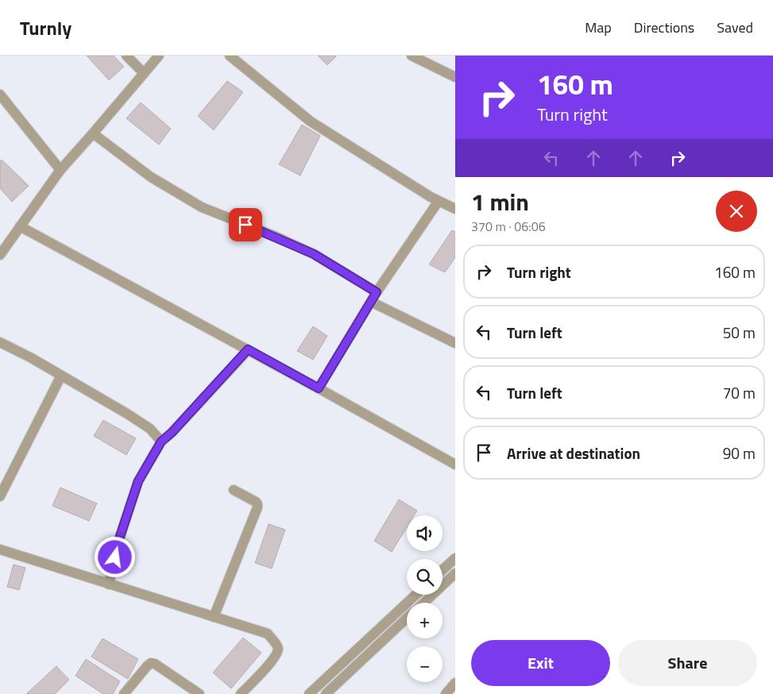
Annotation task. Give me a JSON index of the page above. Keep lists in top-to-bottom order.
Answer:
{
  "page": {
    "header": "Turnly",
    "nav": ["Map", "Directions", "Saved"],
    "turn": ["160 m", "Turn right"],
    "heading": ["1 min", "370 m · 06:06"],
    "list": [
      {
        "name": "Turn right",
        "value": "160 m"
      },
      {
        "name": "Turn left",
        "value": "50 m"
      },
      {
        "name": "Turn left",
        "value": "70 m"
      },
      {
        "name": "Arrive at destination",
        "value": "90 m"
      }
    ],
    "map_buttons": ["+", "−"],
    "buttons": ["Exit", "Share"]
  }
}
